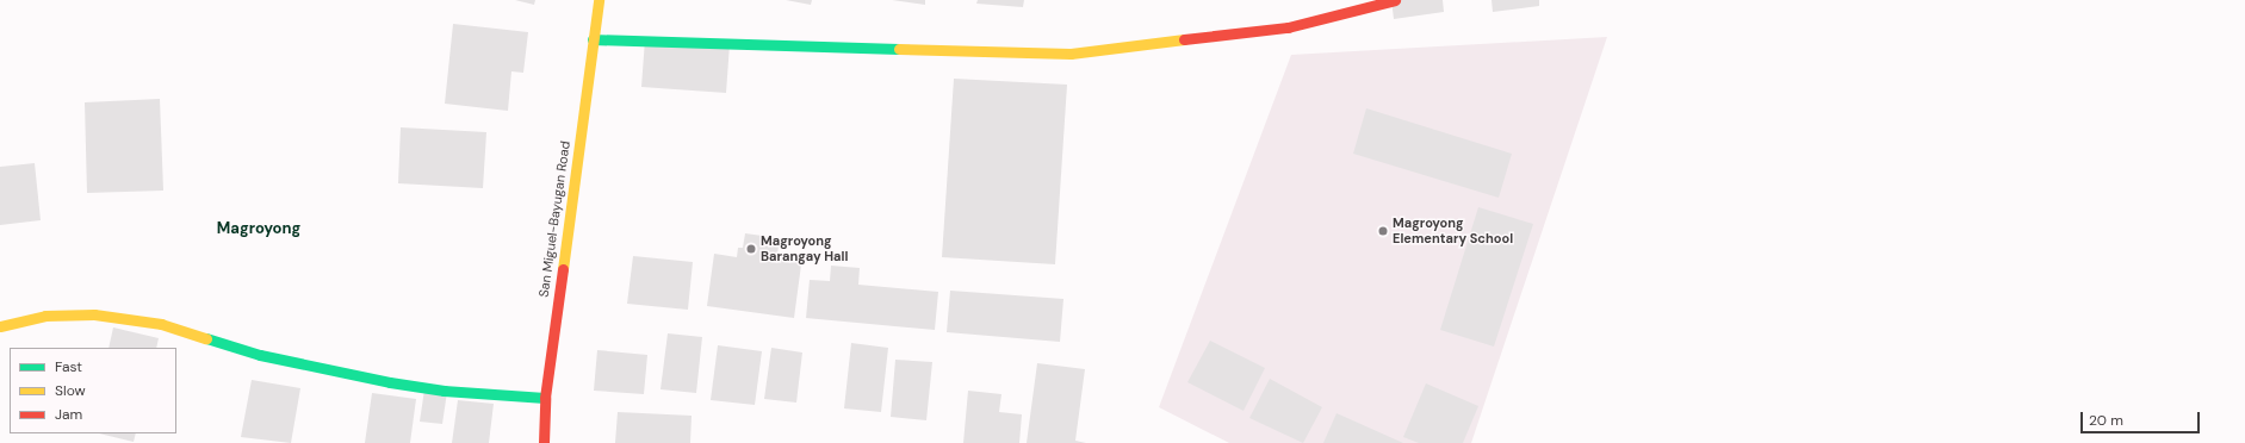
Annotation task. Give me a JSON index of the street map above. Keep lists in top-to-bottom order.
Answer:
{
  "streets": {
    "street": ["San Miguel-Bayugan Road"]
  },
  "districts": ["Magroyong"],
  "places": ["Magroyong Elementary School", "Magroyong Barangay Hall"],
  "legend": ["Fast", "Slow", "Jam"],
  "scale_bar": "20 m"
}
